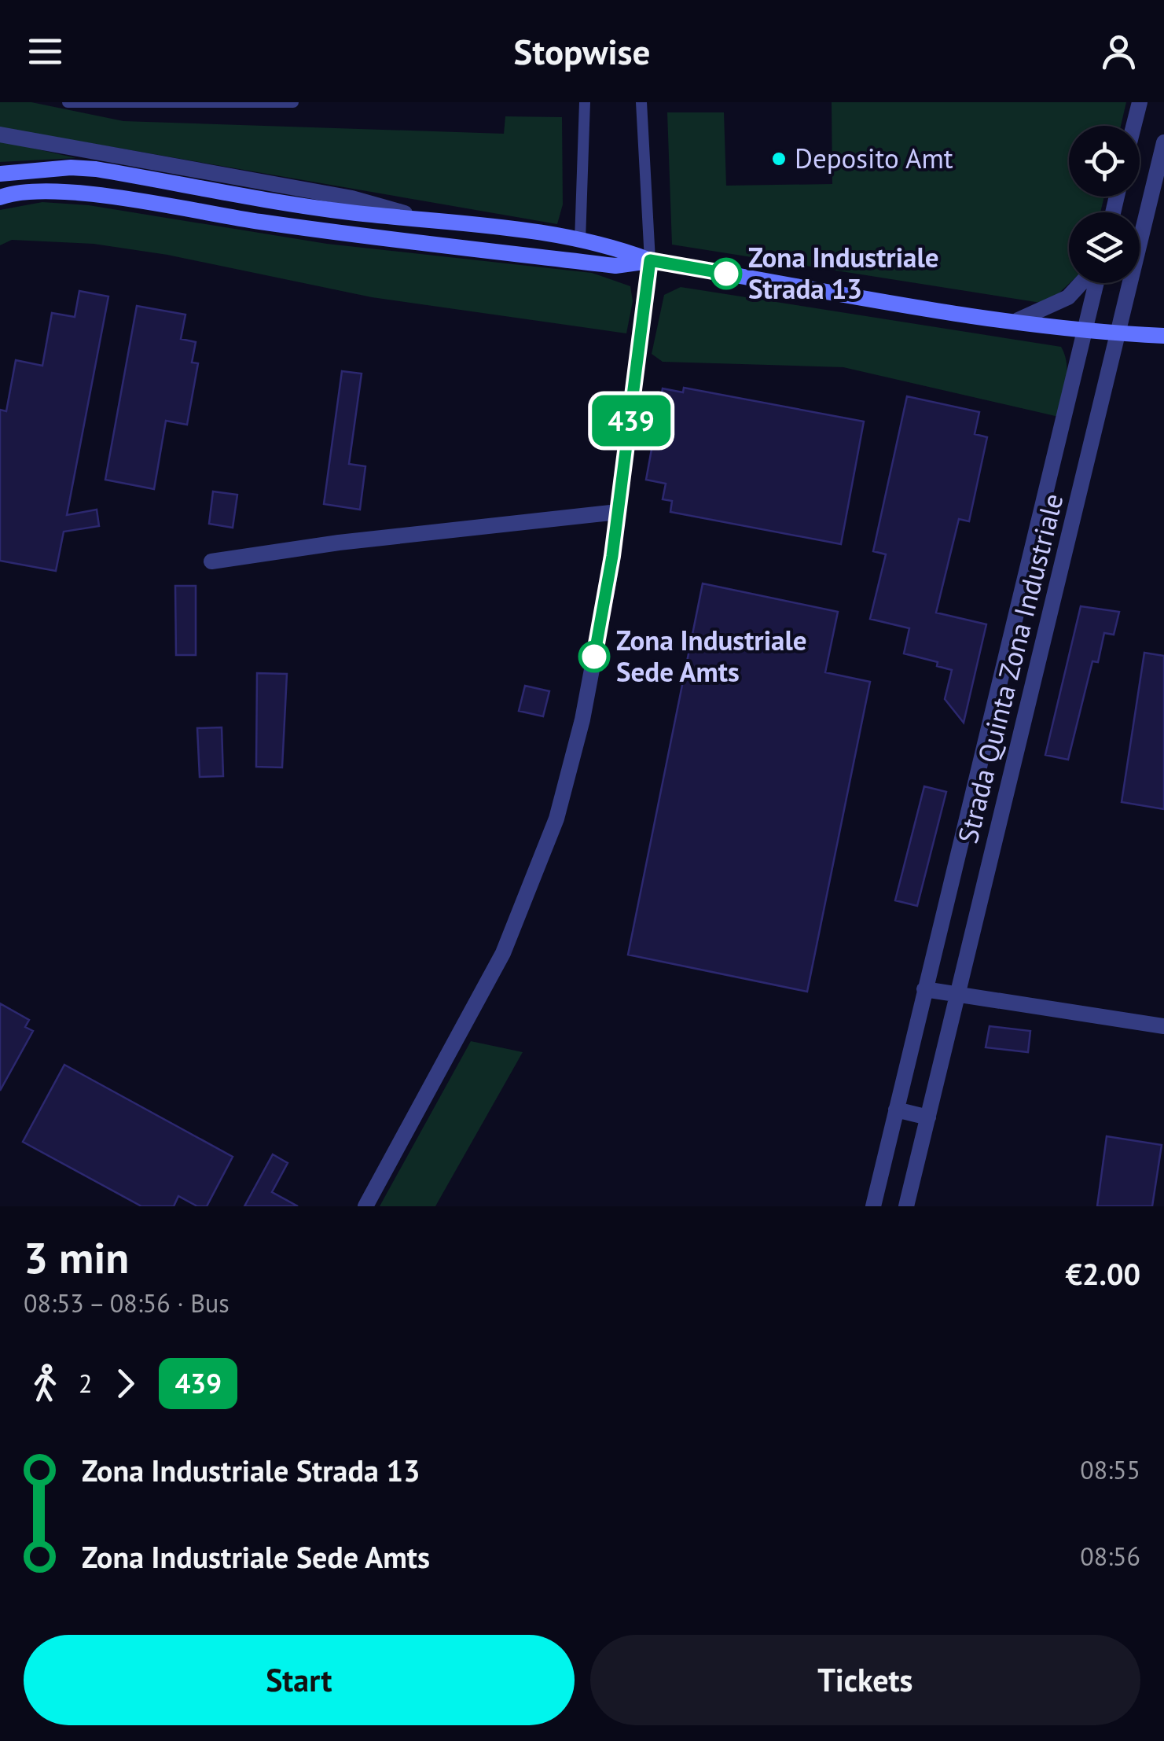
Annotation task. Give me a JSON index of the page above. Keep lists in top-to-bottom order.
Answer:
{
  "streets": {
    "street": ["Strada Quinta Zona Industriale"]
  },
  "places": ["Deposito Amt", "Zona Industriale Strada 13", "Zona Industriale Sede Amts"],
  "lines": ["bus line 439"],
  "page": {
    "header": "Stopwise",
    "on_map": "439",
    "heading": ["3 min", "08:53 – 08:56 · Bus", "€2.00"],
    "legs": ["2", "439"],
    "list": [
      {
        "name": "Zona Industriale Strada 13",
        "value": "08:55"
      },
      {
        "name": "Zona Industriale Sede Amts",
        "value": "08:56"
      }
    ],
    "buttons": ["Start", "Tickets"]
  }
}
